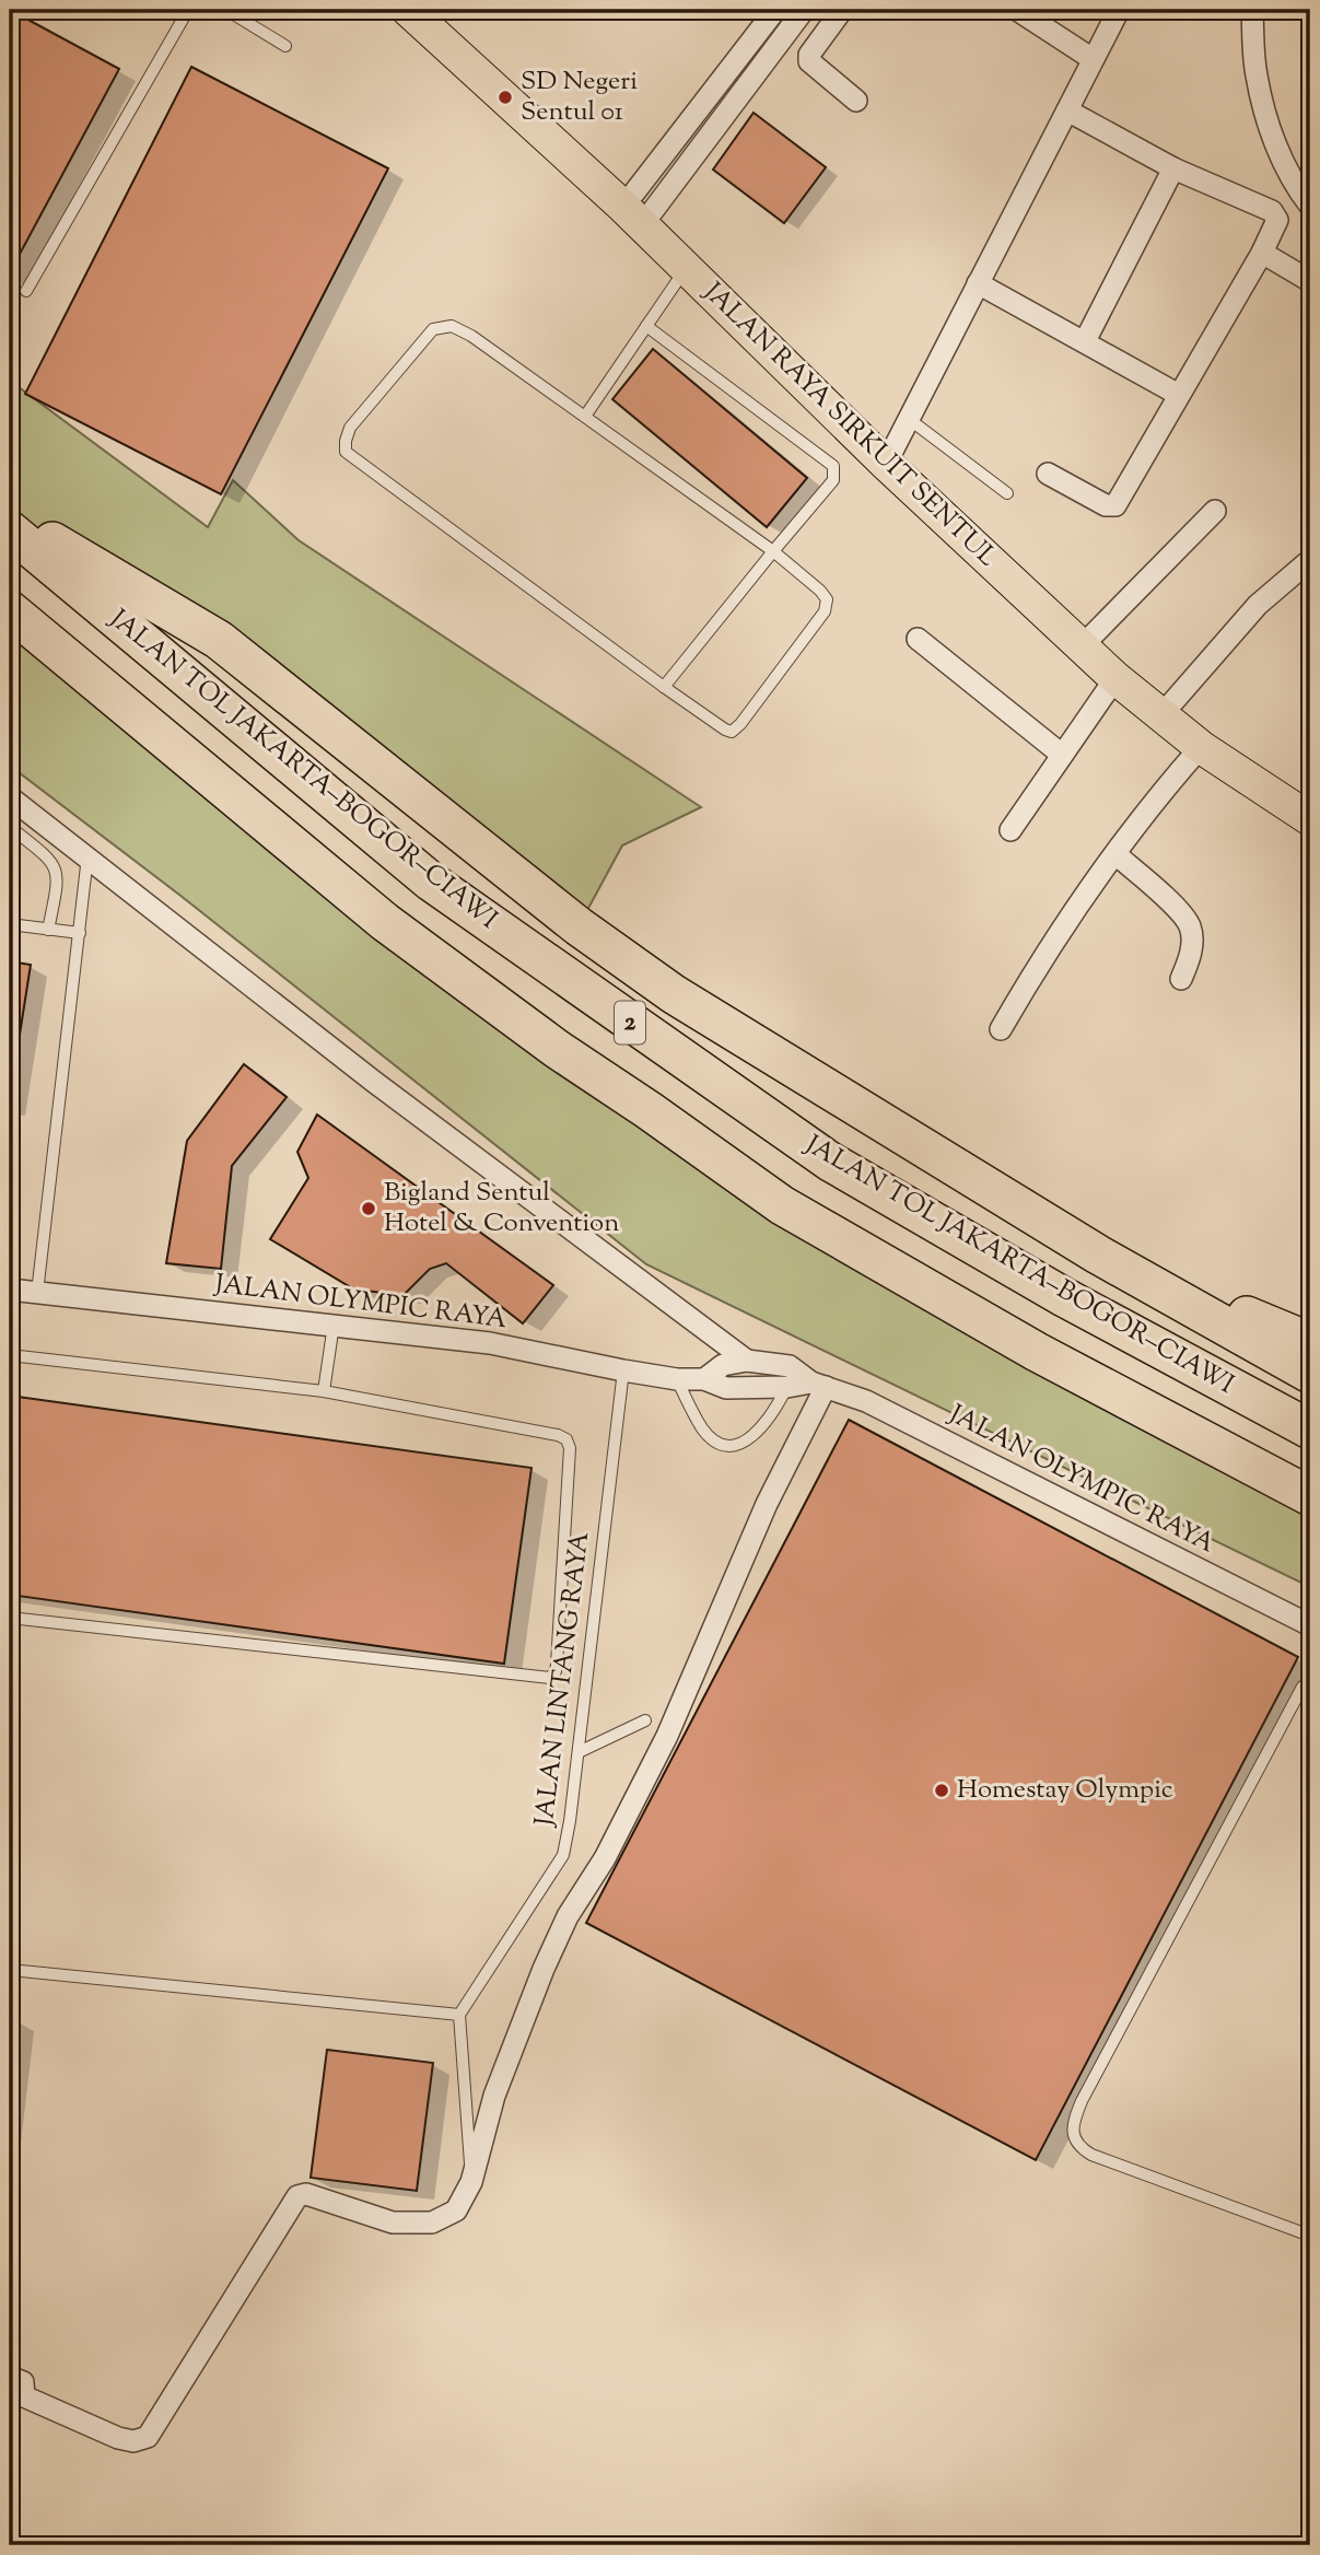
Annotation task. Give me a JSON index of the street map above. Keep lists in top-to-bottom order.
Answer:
{
  "streets": {
    "highway": ["JALAN TOL JAKARTA–BOGOR–CIAWI", "2"],
    "main road": ["JALAN RAYA SIRKUIT SENTUL"],
    "street": ["JALAN OLYMPIC RAYA"],
    "lane": ["JALAN LINTANG RAYA"]
  },
  "crossings": [
    ["JALAN OLYMPIC RAYA", "JALAN LINTANG RAYA"]
  ],
  "places": ["SD Negeri Sentul 01", "Bigland Sentul Hotel & Convention", "Homestay Olympic"]
}
